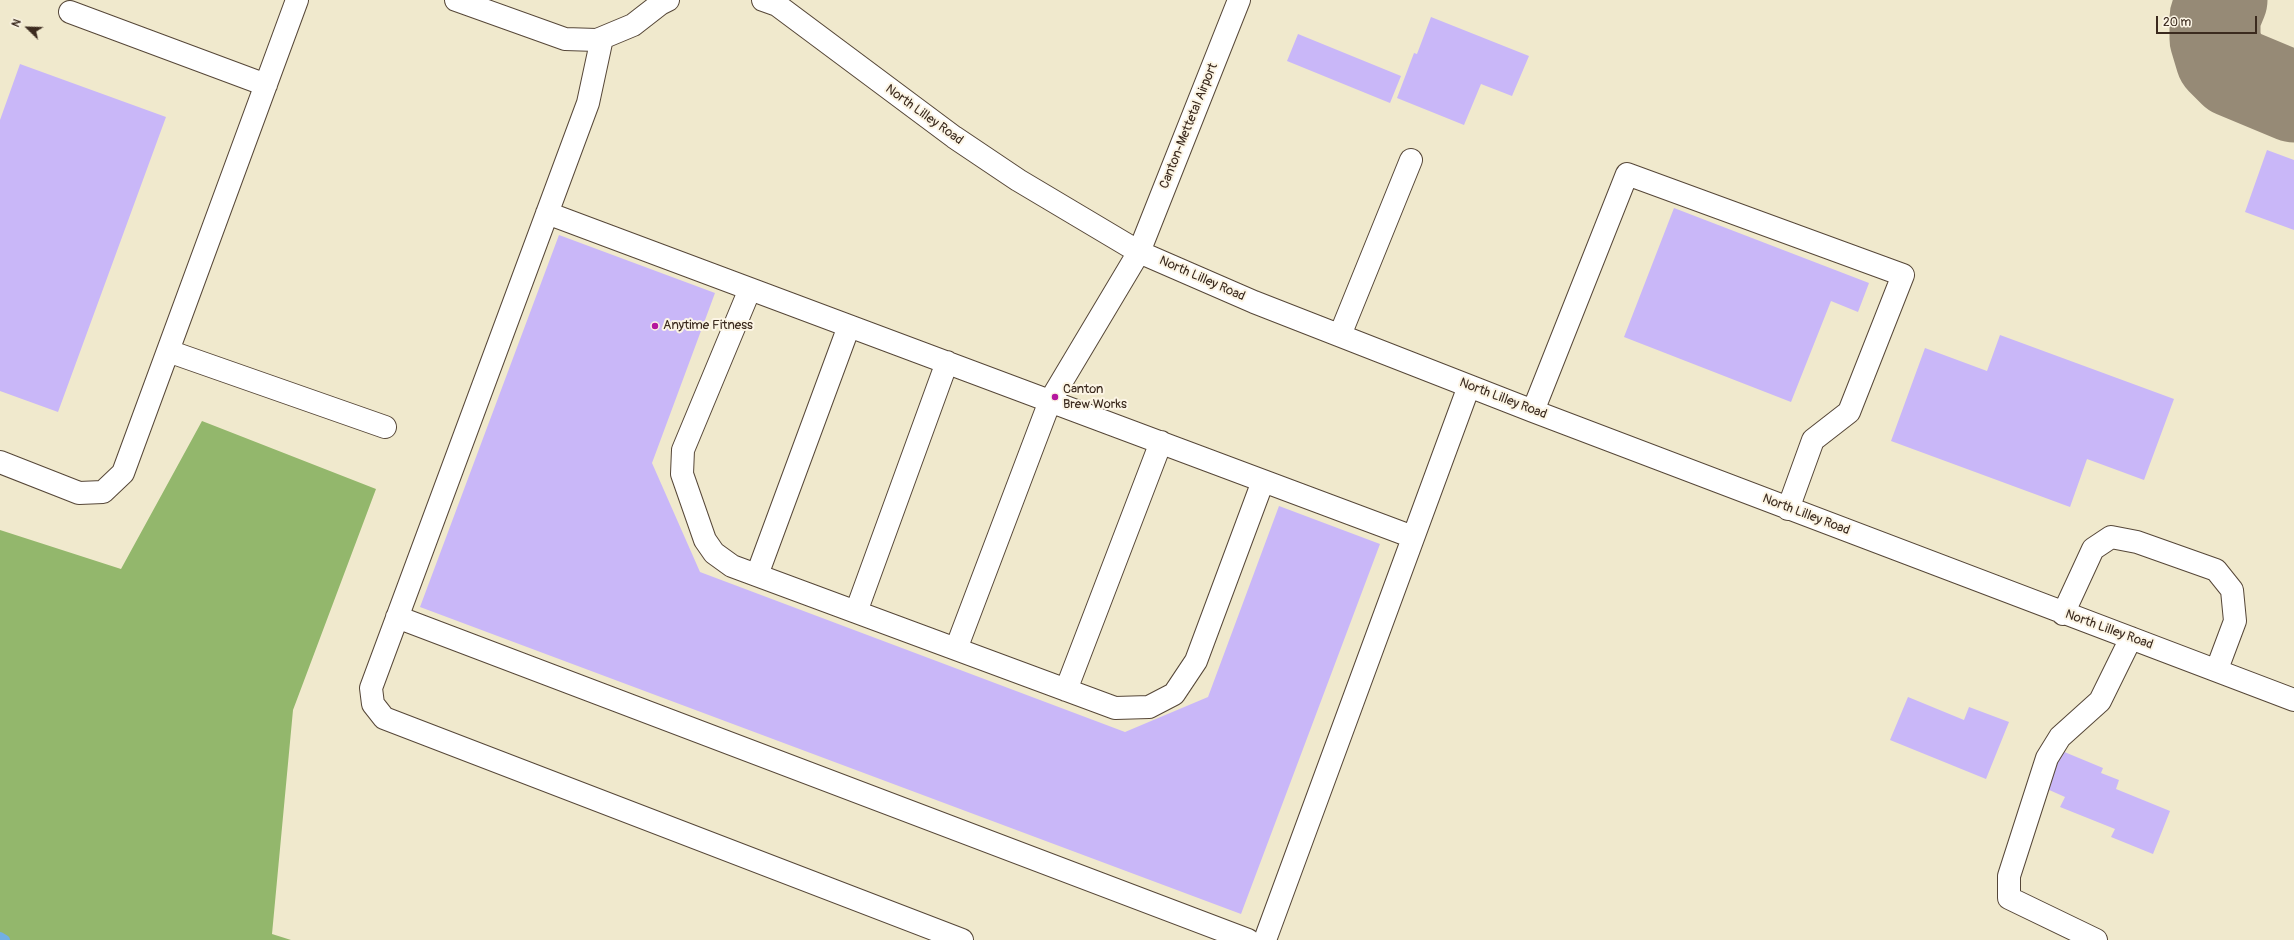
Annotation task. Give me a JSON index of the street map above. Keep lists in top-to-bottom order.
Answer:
{
  "streets": {
    "street": ["North Lilley Road", "Canton-Mettetal Airport"]
  },
  "crossings": [
    ["North Lilley Road", "Canton-Mettetal Airport"]
  ],
  "places": ["Anytime Fitness", "Canton Brew Works"],
  "scale_bar": "20 m",
  "north": "top left"
}
